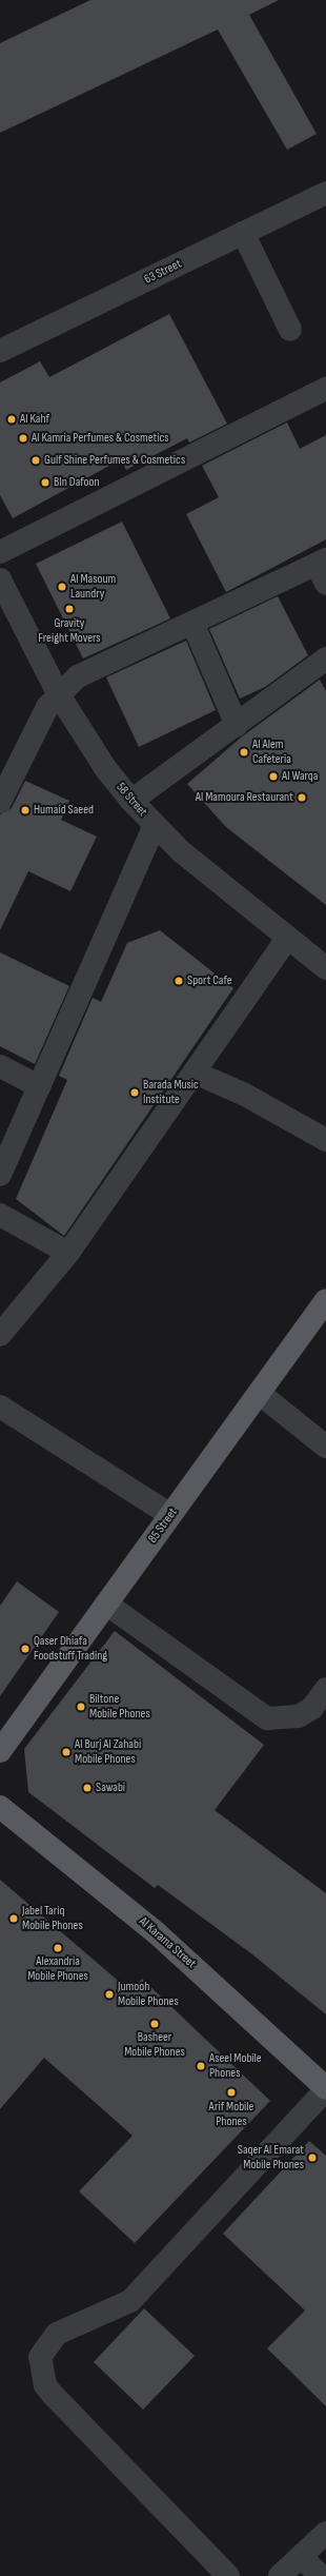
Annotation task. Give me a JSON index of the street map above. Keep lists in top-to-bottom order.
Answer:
{
  "streets": {
    "main road": ["85 Street", "Al Karama Street"],
    "street": ["63 Street", "58 Street"]
  },
  "places": [
    "Al Kahf",
    "Al Kamria Perfumes & Cosmetics",
    "Gulf Shine Perfumes & Cosmetics",
    "BIn Dafoon",
    "Al Masoum Laundry",
    "Gravity Freight Movers",
    "Al Alem Cafeteria",
    "Al Warqa",
    "Al Mamoura Restaurant",
    "Humaid Saeed",
    "Sport Cafe",
    "Barada Music Institute",
    "Qaser Dhiafa Foodstuff Trading",
    "Biltone Mobile Phones",
    "Al Burj Al Zahabi Mobile Phones",
    "Sawabi",
    "Jabel Tariq Mobile Phones",
    "Alexandria Mobile Phones",
    "Jumooh Mobile Phones",
    "Basheer Mobile Phones",
    "Aseel Mobile Phones",
    "Arif Mobile Phones",
    "Saqer Al Emarat Mobile Phones"
  ]
}
